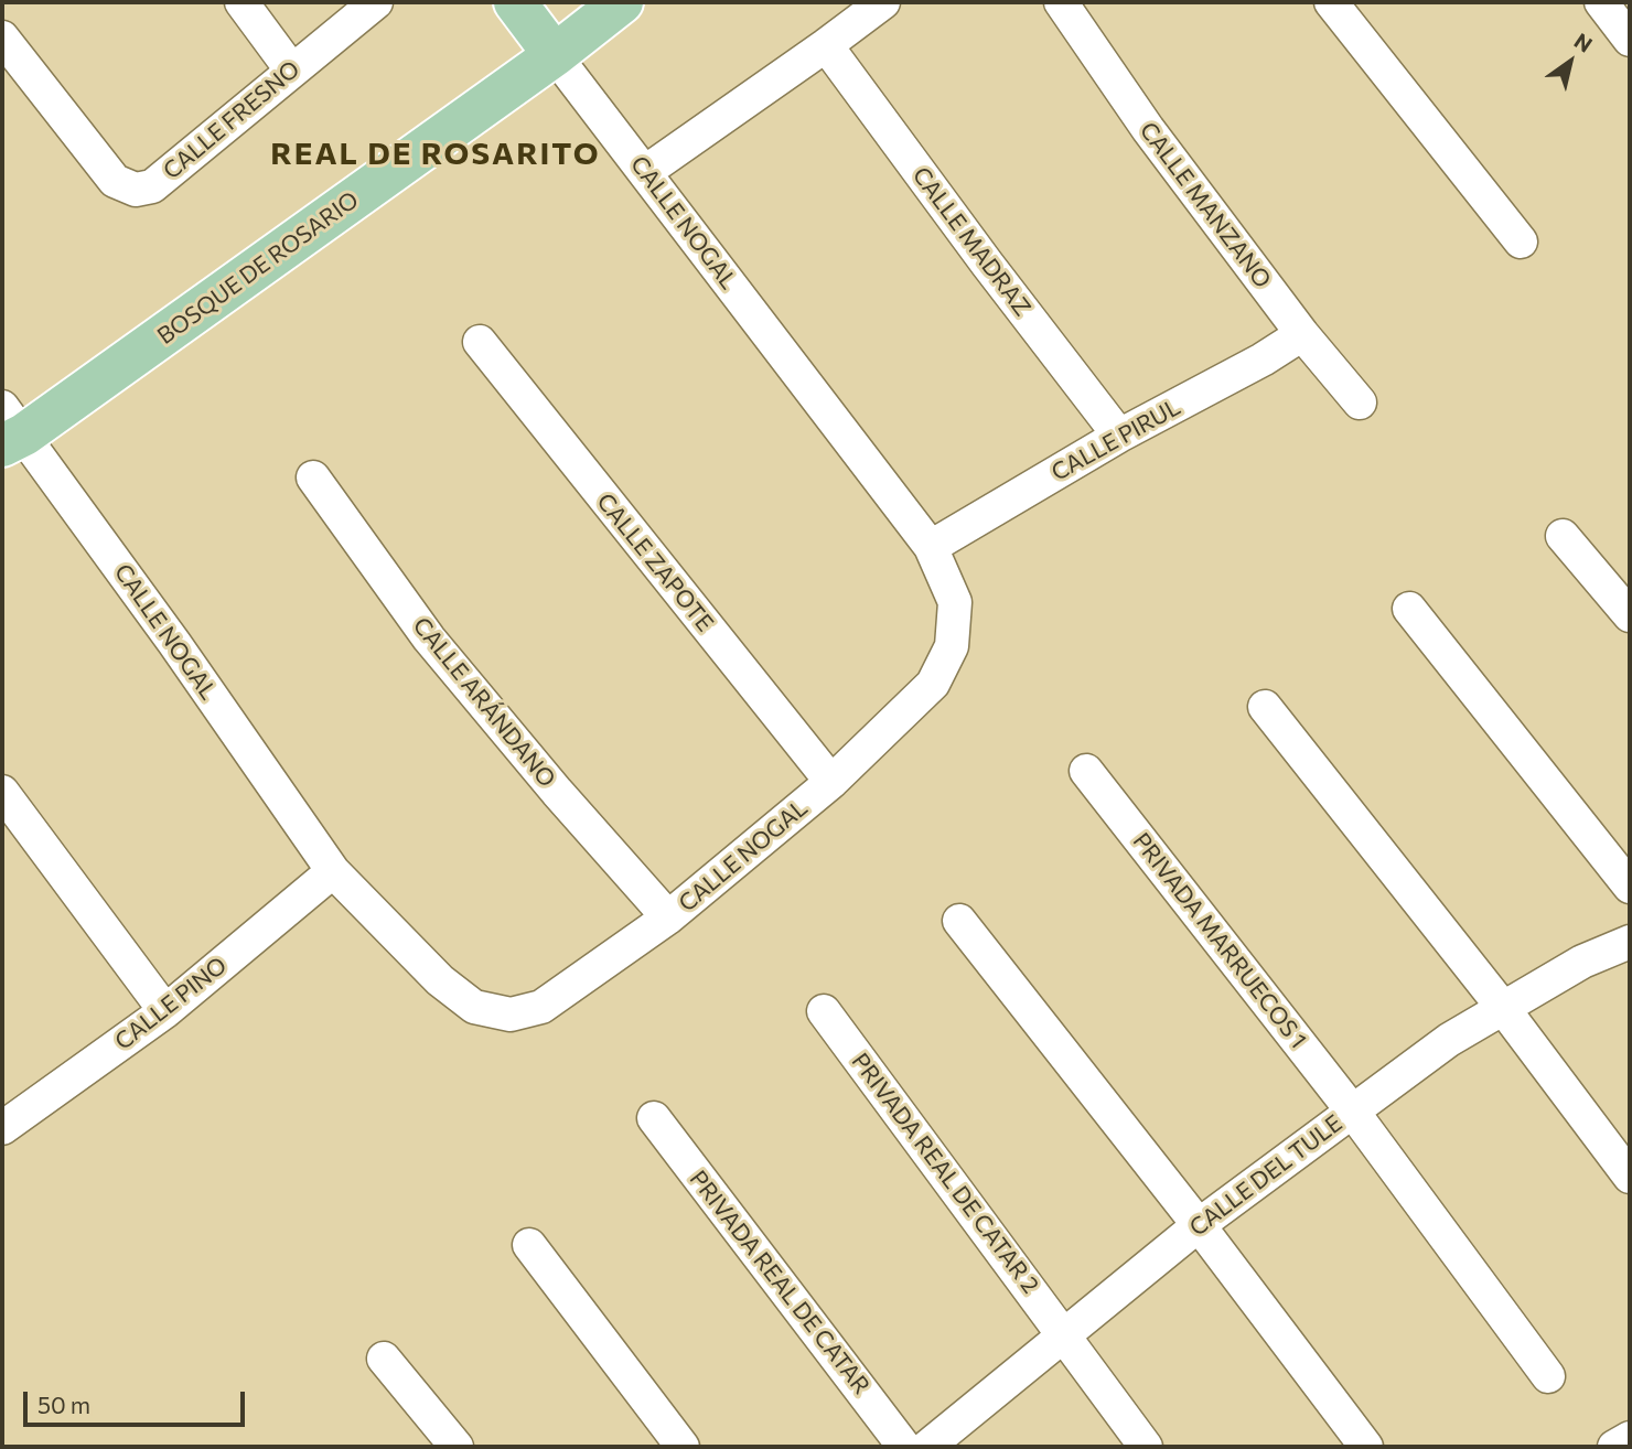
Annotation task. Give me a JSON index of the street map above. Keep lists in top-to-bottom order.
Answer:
{
  "streets": {
    "main road": ["CALLE NOGAL", "BOSQUE DE ROSARIO"],
    "street": [
      "CALLE FRESNO",
      "CALLE MANZANO",
      "CALLE MADRAZ",
      "CALLE PIRUL",
      "CALLE ZAPOTE",
      "CALLE ARÁNDANO",
      "PRIVADA MARRUECOS 1",
      "CALLE PINO",
      "PRIVADA REAL DE CATAR 2",
      "CALLE DEL TULE",
      "PRIVADA REAL DE CATAR"
    ]
  },
  "crossings": [
    ["CALLE MANZANO", "CALLE PIRUL"],
    ["CALLE NOGAL", "BOSQUE DE ROSARIO"],
    ["CALLE NOGAL", "CALLE PIRUL"],
    ["CALLE NOGAL", "CALLE ZAPOTE"],
    ["CALLE NOGAL", "CALLE ARÁNDANO"],
    ["CALLE NOGAL", "CALLE PINO"],
    ["CALLE MADRAZ", "CALLE PIRUL"],
    ["PRIVADA MARRUECOS 1", "CALLE DEL TULE"],
    ["PRIVADA REAL DE CATAR 2", "CALLE DEL TULE"]
  ],
  "districts": ["REAL DE ROSARITO"],
  "scale_bar": "50 m",
  "north": "top right"
}
